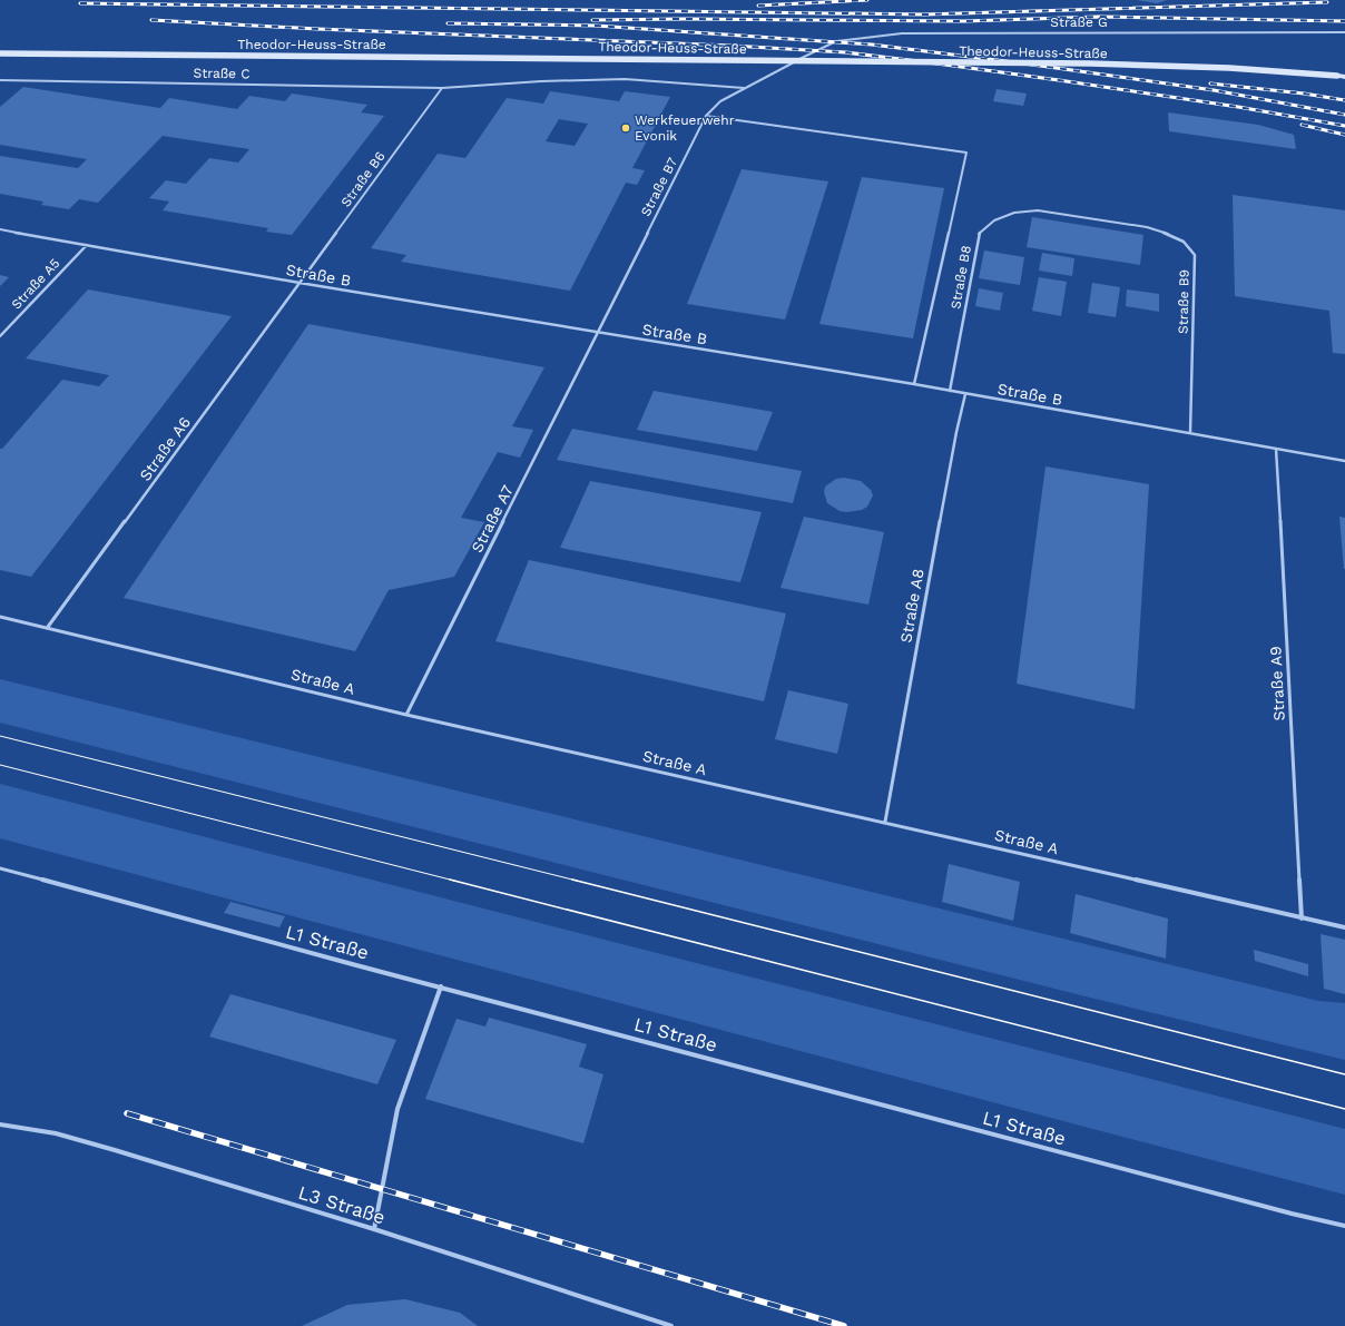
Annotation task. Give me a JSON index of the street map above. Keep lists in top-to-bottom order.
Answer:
{
  "streets": {
    "main road": ["Theodor-Heuss-Straße"],
    "lane": [
      "Straße G",
      "Straße C",
      "Straße B6",
      "Straße B7",
      "Straße B",
      "Straße B8",
      "Straße A5",
      "Straße B9",
      "Straße A6",
      "Straße A7",
      "Straße A8",
      "Straße A",
      "Straße A9",
      "L1 Straße",
      "L3 Straße"
    ]
  },
  "crossings": [
    ["Straße G", "Straße B7"],
    ["Straße C", "Straße B6"],
    ["Straße C", "Straße B7"],
    ["Straße B6", "Straße B"],
    ["Straße B6", "Straße A6"],
    ["Straße B7", "Straße B"],
    ["Straße B7", "Straße A7"],
    ["Straße B", "Straße B8"],
    ["Straße B", "Straße A5"],
    ["Straße B", "Straße B9"],
    ["Straße B", "Straße A6"],
    ["Straße B", "Straße A7"],
    ["Straße B", "Straße A8"],
    ["Straße B", "Straße A9"],
    ["Straße B8", "Straße B9"],
    ["Straße A6", "Straße A"],
    ["Straße A7", "Straße A"],
    ["Straße A8", "Straße A"],
    ["Straße A", "Straße A9"]
  ],
  "places": ["Werkfeuerwehr Evonik"]
}
